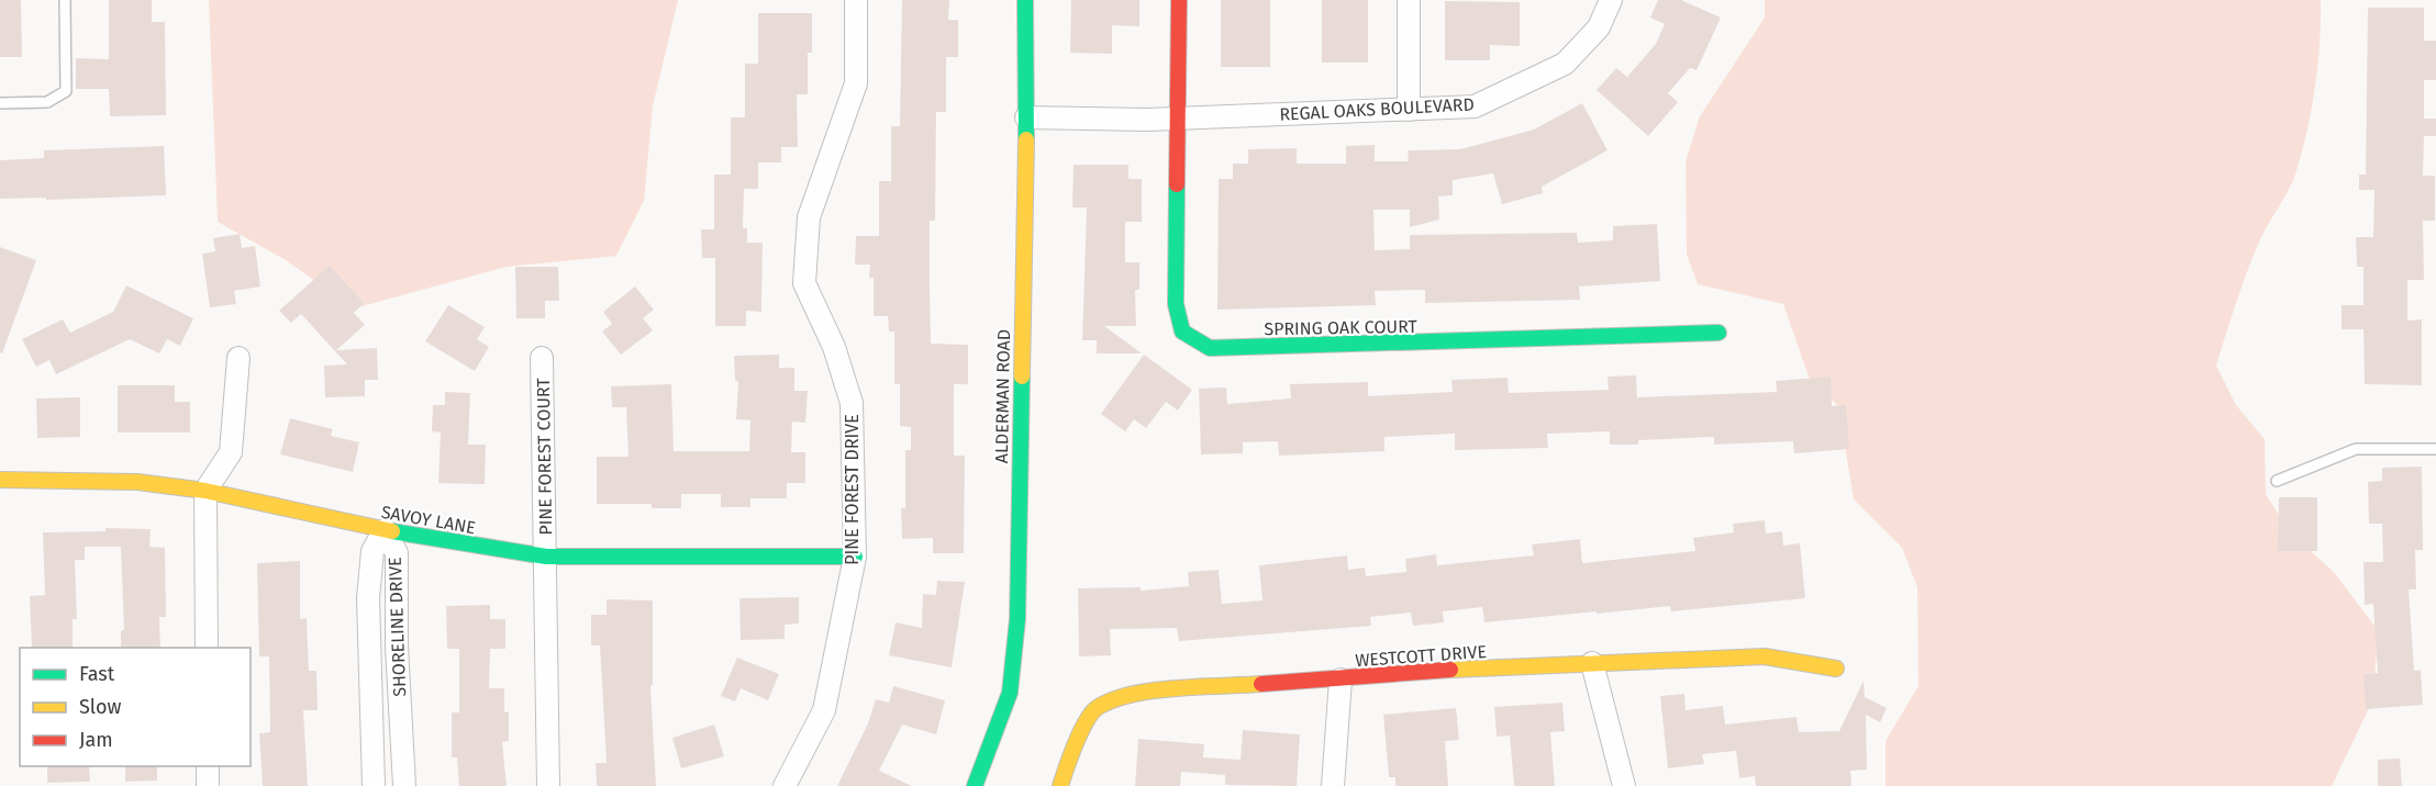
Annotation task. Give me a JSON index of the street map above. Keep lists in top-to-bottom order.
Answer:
{
  "streets": {
    "street": [
      "REGAL OAKS BOULEVARD",
      "SPRING OAK COURT",
      "ALDERMAN ROAD",
      "PINE FOREST COURT",
      "PINE FOREST DRIVE",
      "SAVOY LANE",
      "SHORELINE DRIVE",
      "WESTCOTT DRIVE"
    ]
  },
  "crossings": [
    ["REGAL OAKS BOULEVARD", "SPRING OAK COURT"],
    ["REGAL OAKS BOULEVARD", "ALDERMAN ROAD"],
    ["PINE FOREST COURT", "SAVOY LANE"],
    ["PINE FOREST DRIVE", "SAVOY LANE"],
    ["SAVOY LANE", "SHORELINE DRIVE"]
  ],
  "legend": ["Fast", "Slow", "Jam"]
}
